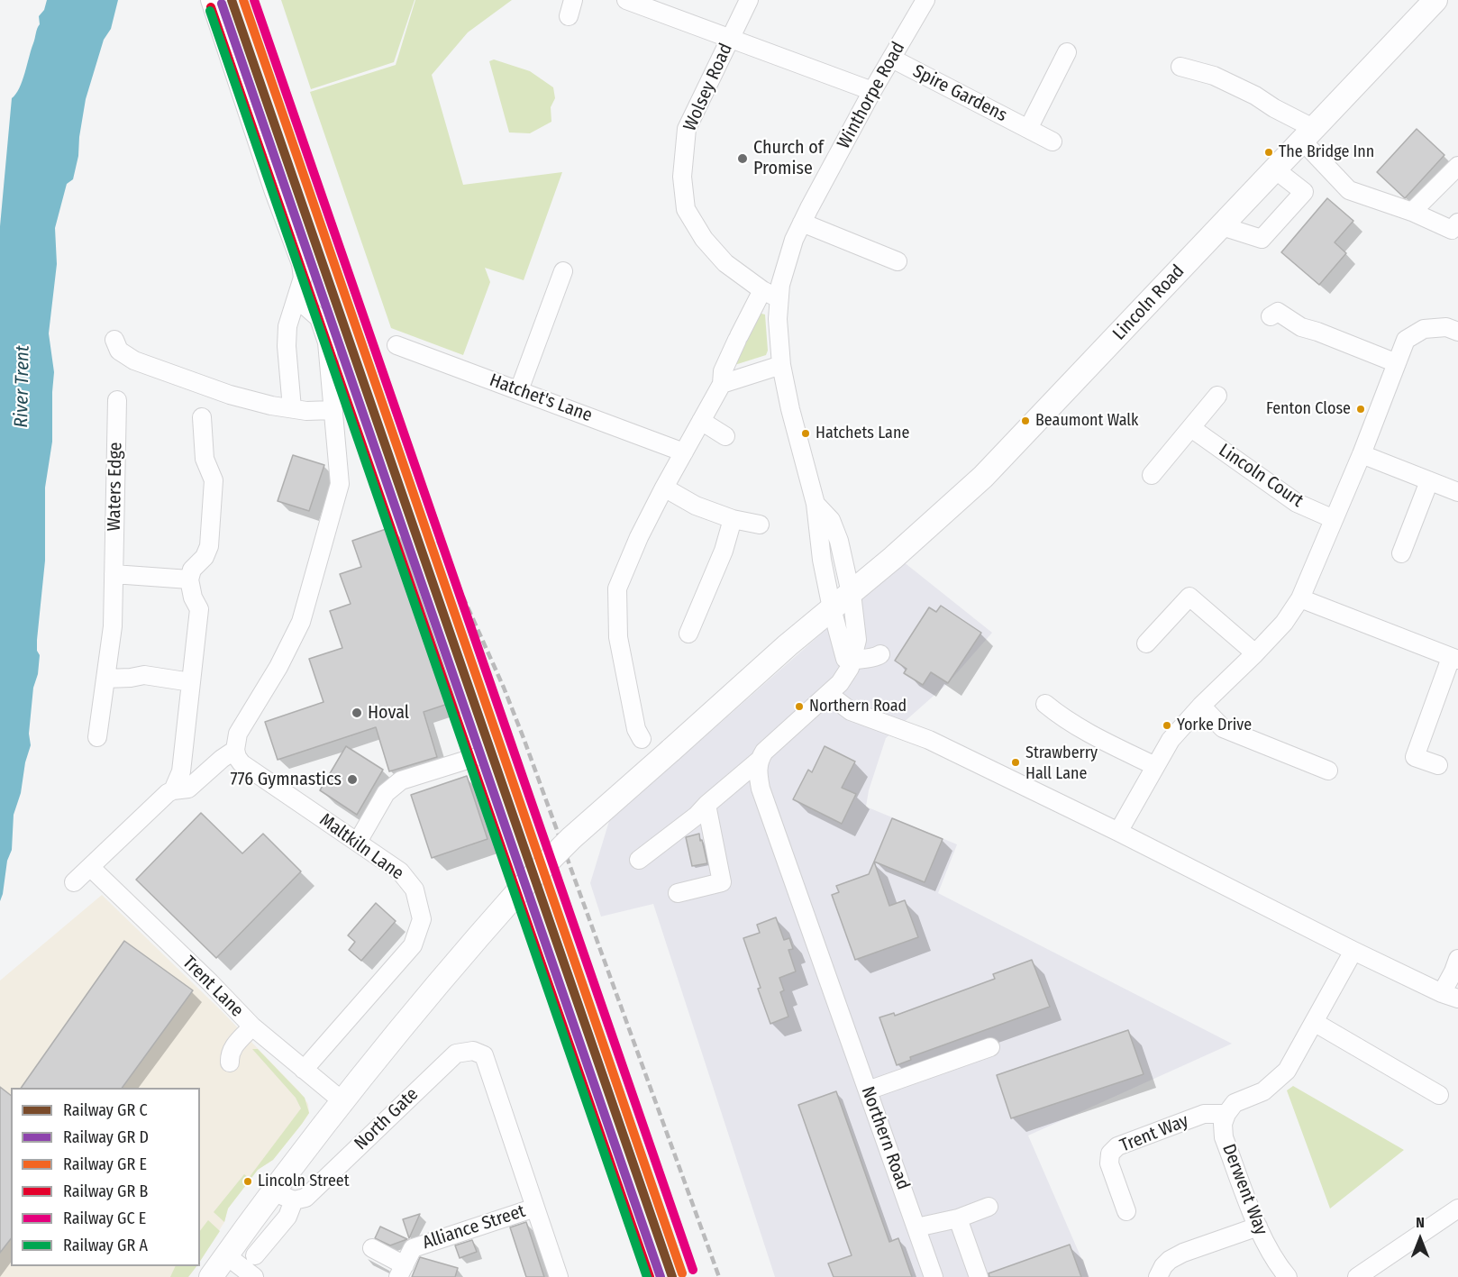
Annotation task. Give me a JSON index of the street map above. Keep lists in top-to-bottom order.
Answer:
{
  "streets": {
    "main road": ["Lincoln Road"],
    "street": [
      "Wolsey Road",
      "Spire Gardens",
      "Winthorpe Road",
      "Hatchet's Lane",
      "Lincoln Court",
      "Waters Edge",
      "Maltkiln Lane",
      "Trent Lane",
      "North Gate",
      "Trent Way",
      "Northern Road",
      "Derwent Way",
      "Alliance Street"
    ]
  },
  "crossings": [
    ["Wolsey Road", "Winthorpe Road"],
    ["Spire Gardens", "Winthorpe Road"],
    ["Winthorpe Road", "Lincoln Road"],
    ["Lincoln Road", "Trent Lane"],
    ["Maltkiln Lane", "Trent Lane"],
    ["North Gate", "Alliance Street"],
    ["Trent Way", "Derwent Way"]
  ],
  "water": ["River Trent"],
  "places": [
    "The Bridge Inn",
    "Church of Promise",
    "Fenton Close",
    "Beaumont Walk",
    "Hatchets Lane",
    "Northern Road",
    "Hoval",
    "Yorke Drive",
    "Strawberry Hall Lane",
    "776 Gymnastics",
    "Lincoln Street"
  ],
  "legend": [
    "Railway GR C",
    "Railway GR D",
    "Railway GR E",
    "Railway GR B",
    "Railway GC E",
    "Railway GR A"
  ],
  "north": "top"
}
